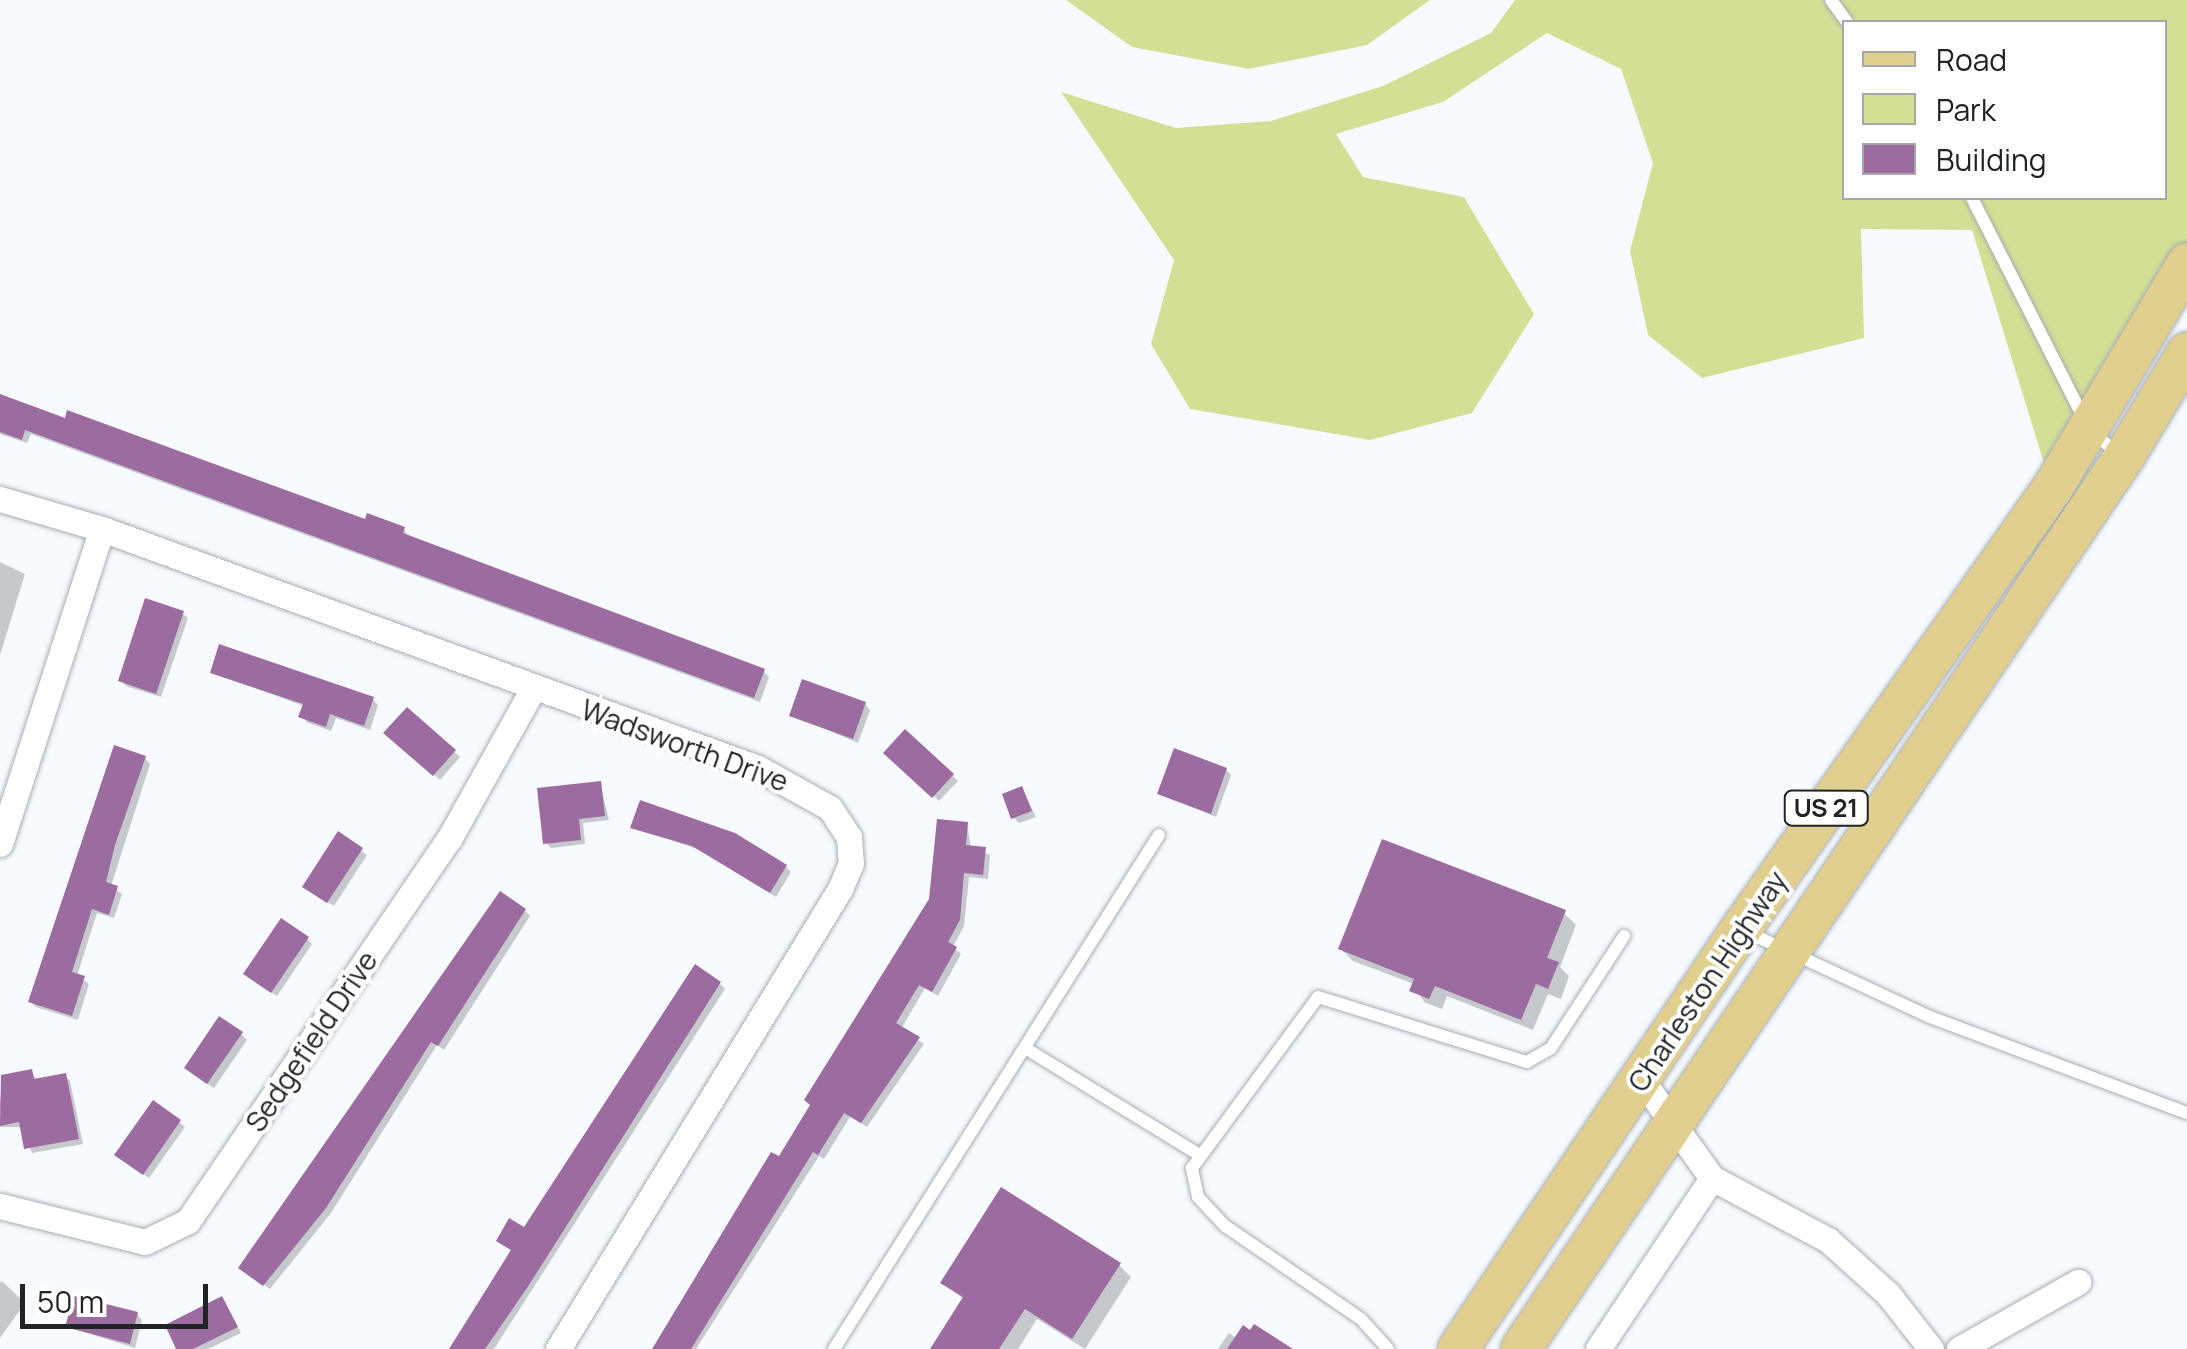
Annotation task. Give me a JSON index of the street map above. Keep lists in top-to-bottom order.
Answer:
{
  "streets": {
    "main road": ["US 21", "Charleston Highway"],
    "street": ["Wadsworth Drive", "Sedgefield Drive"]
  },
  "crossings": [
    ["Wadsworth Drive", "Sedgefield Drive"]
  ],
  "legend": ["Road", "Park", "Building"],
  "scale_bar": "50 m"
}
